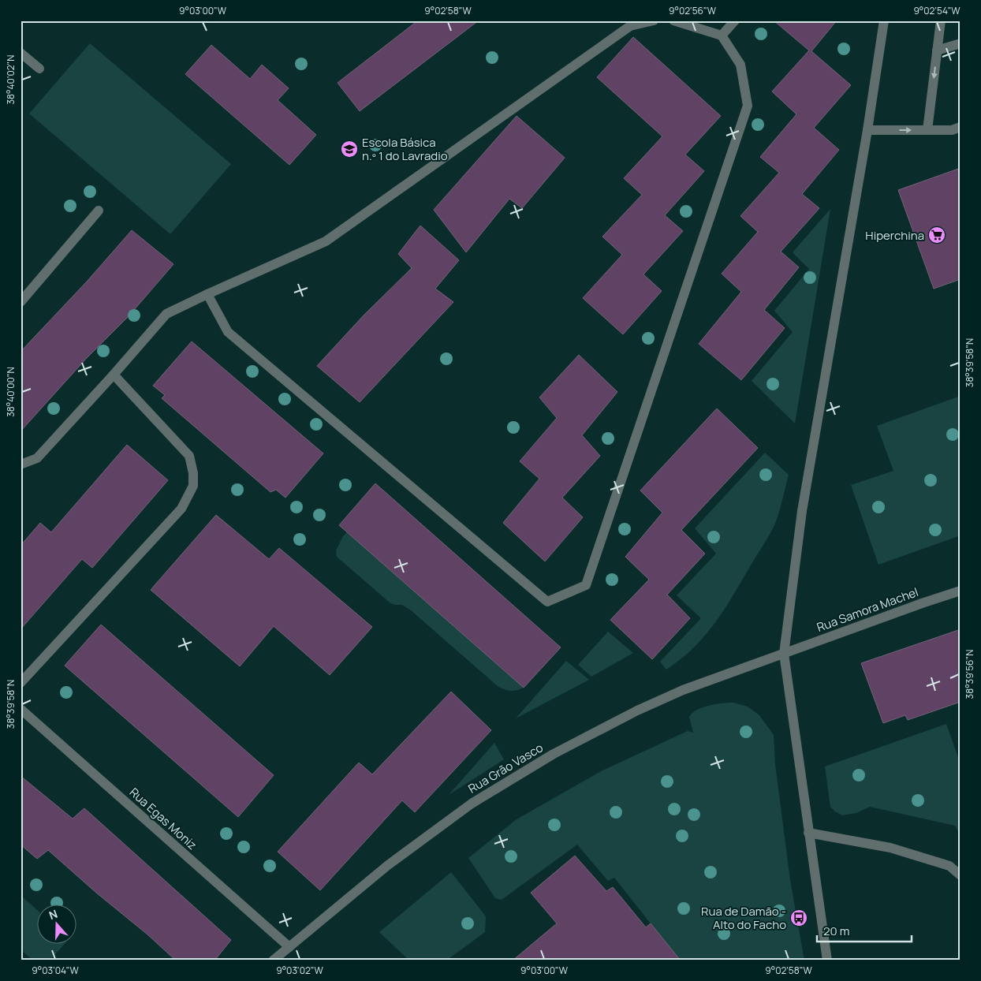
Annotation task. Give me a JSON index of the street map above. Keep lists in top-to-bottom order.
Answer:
{
  "streets": {
    "street": ["Rua Samora Machel", "Rua Grão Vasco", "Rua Egas Moniz"]
  },
  "crossings": [
    ["Rua Samora Machel", "Rua Grão Vasco"],
    ["Rua Grão Vasco", "Rua Egas Moniz"]
  ],
  "places": {
    "school or university": ["Escola Básica n.º 1 do Lavradio"],
    "supermarket": ["Hiperchina"],
    "bus stop": ["Rua de Damão - Alto do Facho"]
  },
  "scale_bar": "20 m",
  "north": "top",
  "coordinates": [
    "9°03'00\"W",
    "9°02'58\"W",
    "9°02'56\"W",
    "9°02'54\"W",
    "38°40'02\"N",
    "38°39'58\"N",
    "38°40'00\"N",
    "38°39'56\"N",
    "9°03'04\"W",
    "9°03'02\"W"
  ]
}
